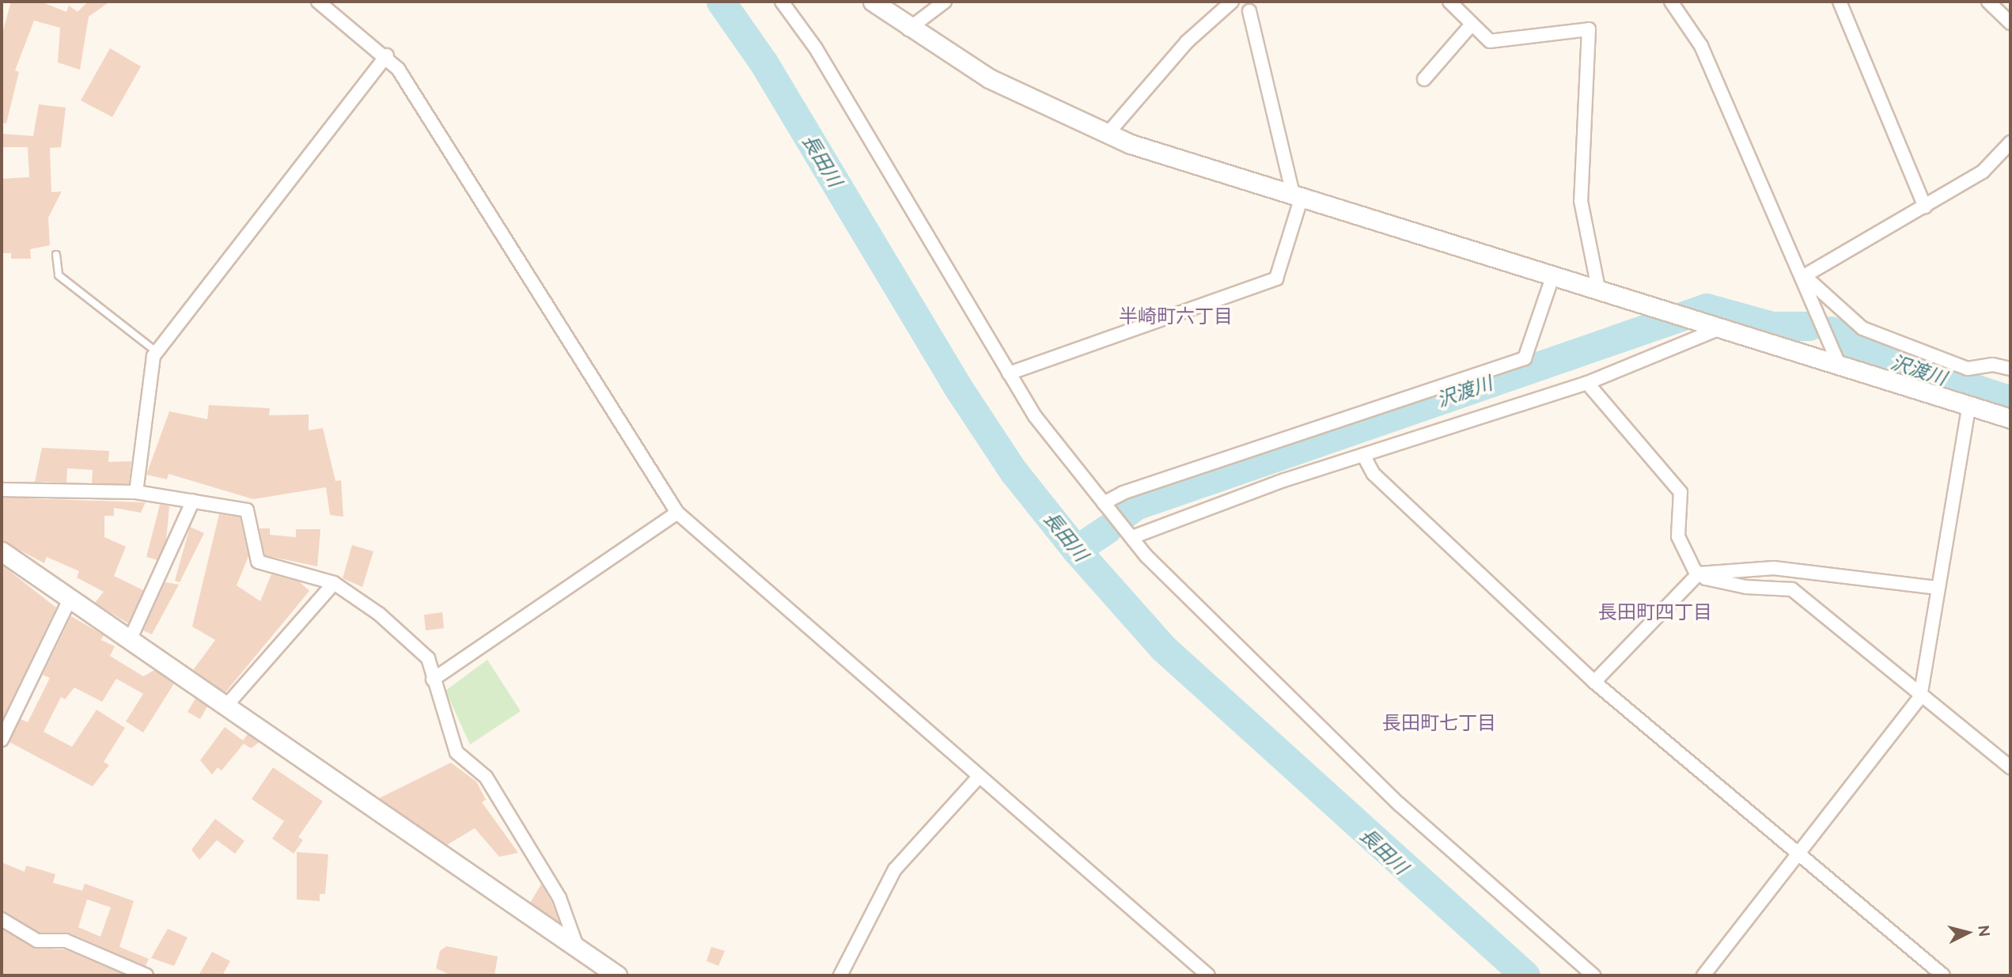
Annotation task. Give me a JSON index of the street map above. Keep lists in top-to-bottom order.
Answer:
{
  "districts": ["半崎町六丁目", "長田町四丁目", "長田町七丁目"],
  "water": ["長田川", "沢渡川"],
  "north": "right"
}
